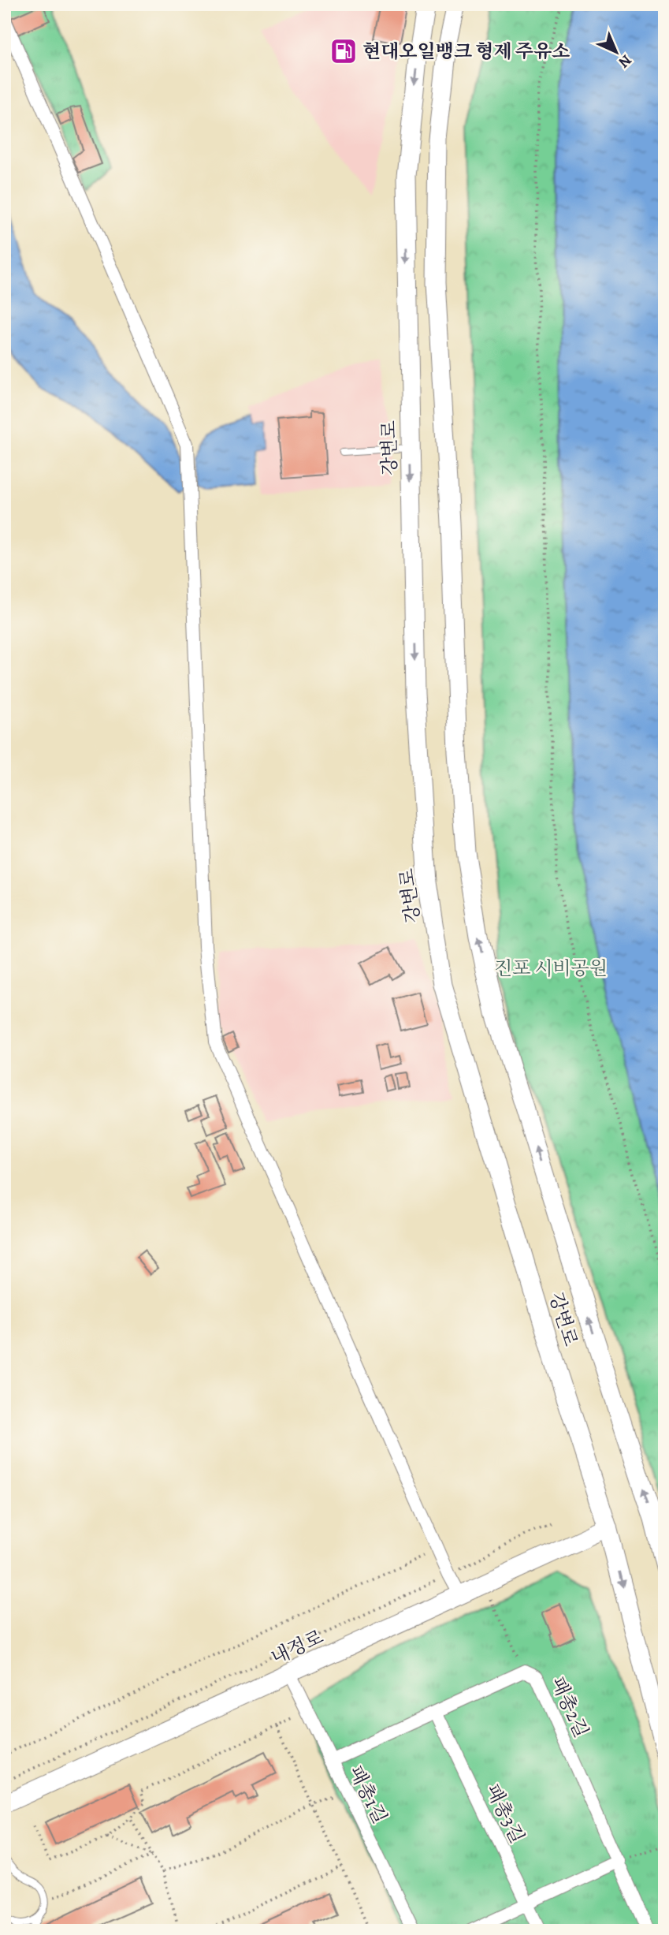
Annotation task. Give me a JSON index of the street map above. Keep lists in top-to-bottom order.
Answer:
{
  "streets": {
    "street": [
      "강변로",
      "내정로",
      "패총2길",
      "패총1길",
      "패총3길"
    ]
  },
  "crossings": [
    ["강변로", "내정로"],
    ["내정로", "패총1길"],
    ["패총2길", "패총1길"],
    ["패총2길", "패총3길"]
  ],
  "parks": ["진포 시비공원"],
  "places": {
    "fuel station": ["현대오일뱅크 형제 주유소"]
  },
  "north": "bottom right"
}
